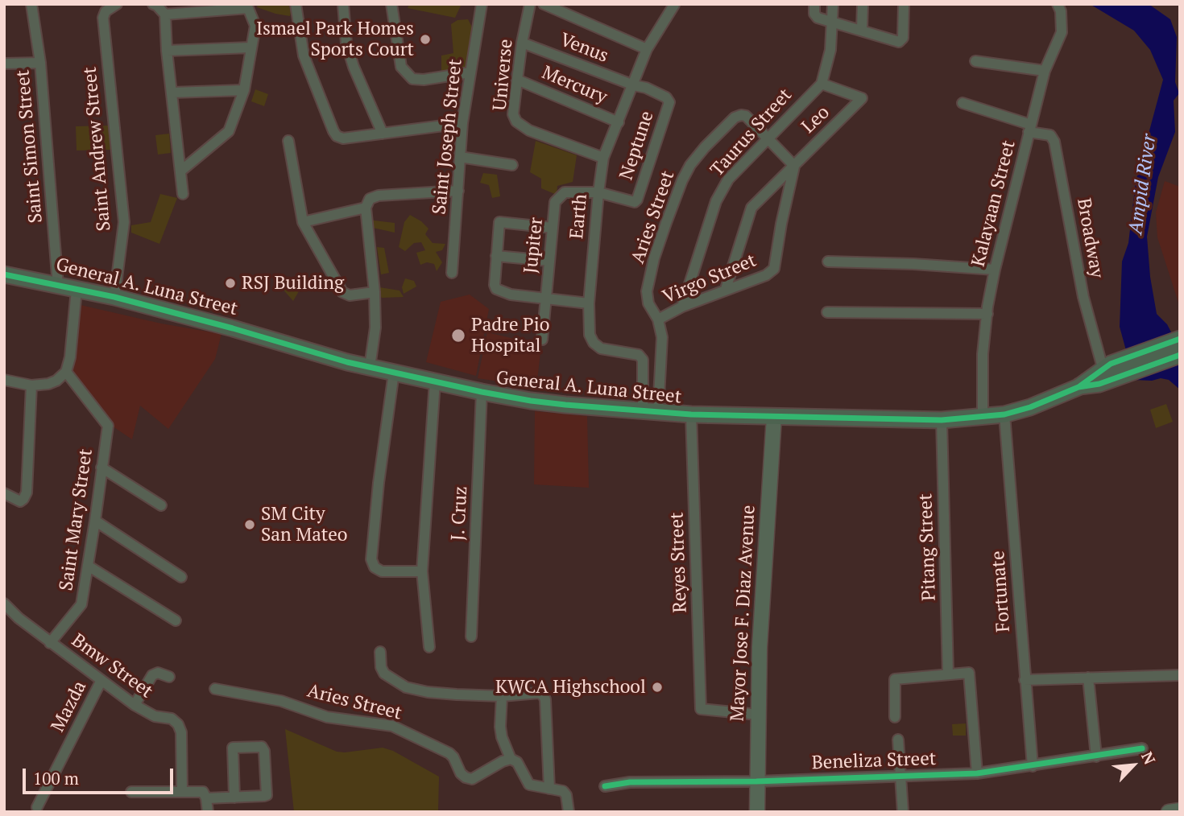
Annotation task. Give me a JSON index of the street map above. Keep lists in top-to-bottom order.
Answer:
{
  "streets": {
    "main road": ["General A. Luna Street"],
    "street": [
      "Venus",
      "Universe",
      "Mercury",
      "Leo",
      "Taurus Street",
      "Saint Joseph Street",
      "Neptune",
      "Saint Simon Street",
      "Saint Andrew Street",
      "Kalayaan Street",
      "Earth",
      "Aries Street",
      "Broadway",
      "Jupiter",
      "Virgo Street",
      "J. Cruz",
      "Saint Mary Street",
      "Pitang Street",
      "Reyes Street",
      "Fortunate",
      "Mayor Jose F. Diaz Avenue",
      "Bmw Street",
      "Mazda",
      "Beneliza Street"
    ]
  },
  "crossings": [
    ["Venus", "Universe"],
    ["Venus", "Neptune"],
    ["Venus", "Earth"],
    ["Universe", "Mercury"],
    ["Universe", "Earth"],
    ["Mercury", "Earth"],
    ["Leo", "Taurus Street"],
    ["Leo", "Virgo Street"],
    ["Taurus Street", "Aries Street"],
    ["Taurus Street", "Virgo Street"],
    ["Neptune", "Earth"],
    ["Neptune", "Jupiter"],
    ["Saint Simon Street", "General A. Luna Street"],
    ["Saint Andrew Street", "General A. Luna Street"],
    ["Kalayaan Street", "Broadway"],
    ["Kalayaan Street", "General A. Luna Street"],
    ["Earth", "Jupiter"],
    ["Earth", "General A. Luna Street"],
    ["Aries Street", "Virgo Street"],
    ["Broadway", "General A. Luna Street"],
    ["General A. Luna Street", "J. Cruz"],
    ["General A. Luna Street", "Pitang Street"],
    ["General A. Luna Street", "Reyes Street"],
    ["General A. Luna Street", "Fortunate"],
    ["General A. Luna Street", "Mayor Jose F. Diaz Avenue"],
    ["Saint Mary Street", "Bmw Street"],
    ["Reyes Street", "Mayor Jose F. Diaz Avenue"],
    ["Fortunate", "Beneliza Street"],
    ["Mayor Jose F. Diaz Avenue", "Beneliza Street"],
    ["Bmw Street", "Mazda"]
  ],
  "water": ["Ampid River"],
  "places": [
    "Ismael Park Homes Sports Court",
    "RSJ Building",
    "Padre Pio Hospital",
    "SM City San Mateo",
    "KWCA Highschool"
  ],
  "scale_bar": "100 m",
  "north": "top right"
}
